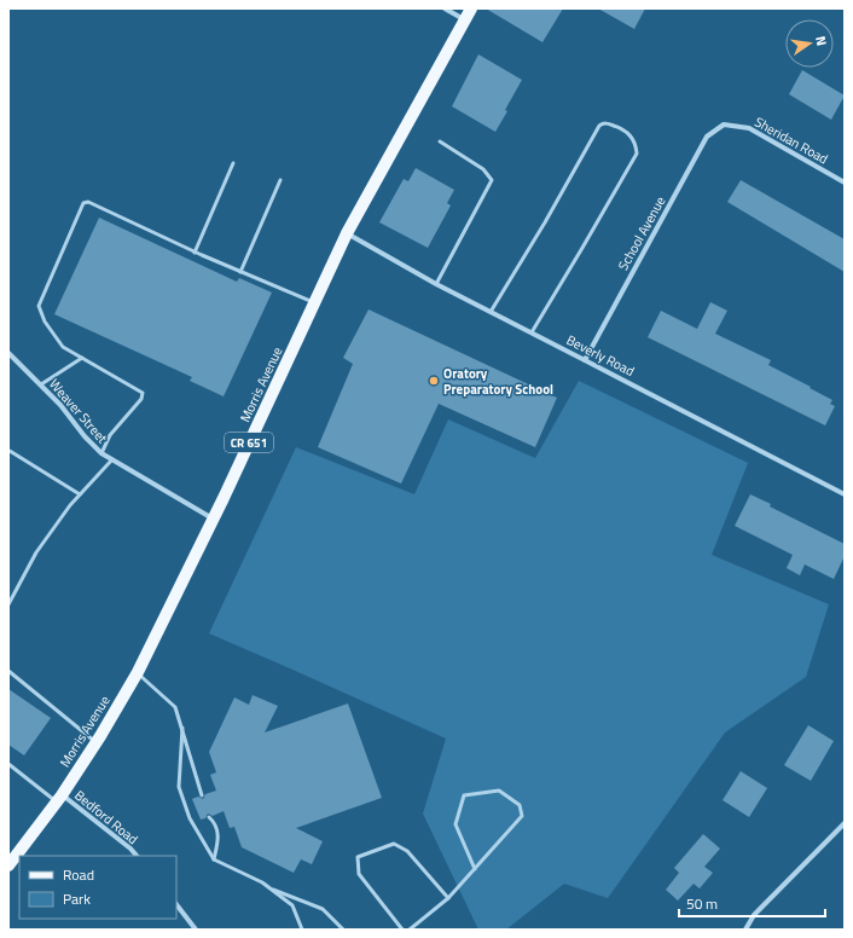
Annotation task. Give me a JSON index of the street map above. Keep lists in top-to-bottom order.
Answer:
{
  "streets": {
    "main road": ["Morris Avenue", "CR 651"],
    "street": [
      "Sheridan Road",
      "School Avenue",
      "Beverly Road",
      "Weaver Street",
      "Bedford Road"
    ]
  },
  "crossings": [
    ["Sheridan Road", "School Avenue"],
    ["School Avenue", "Beverly Road"],
    ["Beverly Road", "Morris Avenue"],
    ["Morris Avenue", "Weaver Street"],
    ["Morris Avenue", "Bedford Road"]
  ],
  "places": ["Oratory Preparatory School"],
  "legend": ["Road", "Park"],
  "scale_bar": "50 m",
  "north": "right"
}
